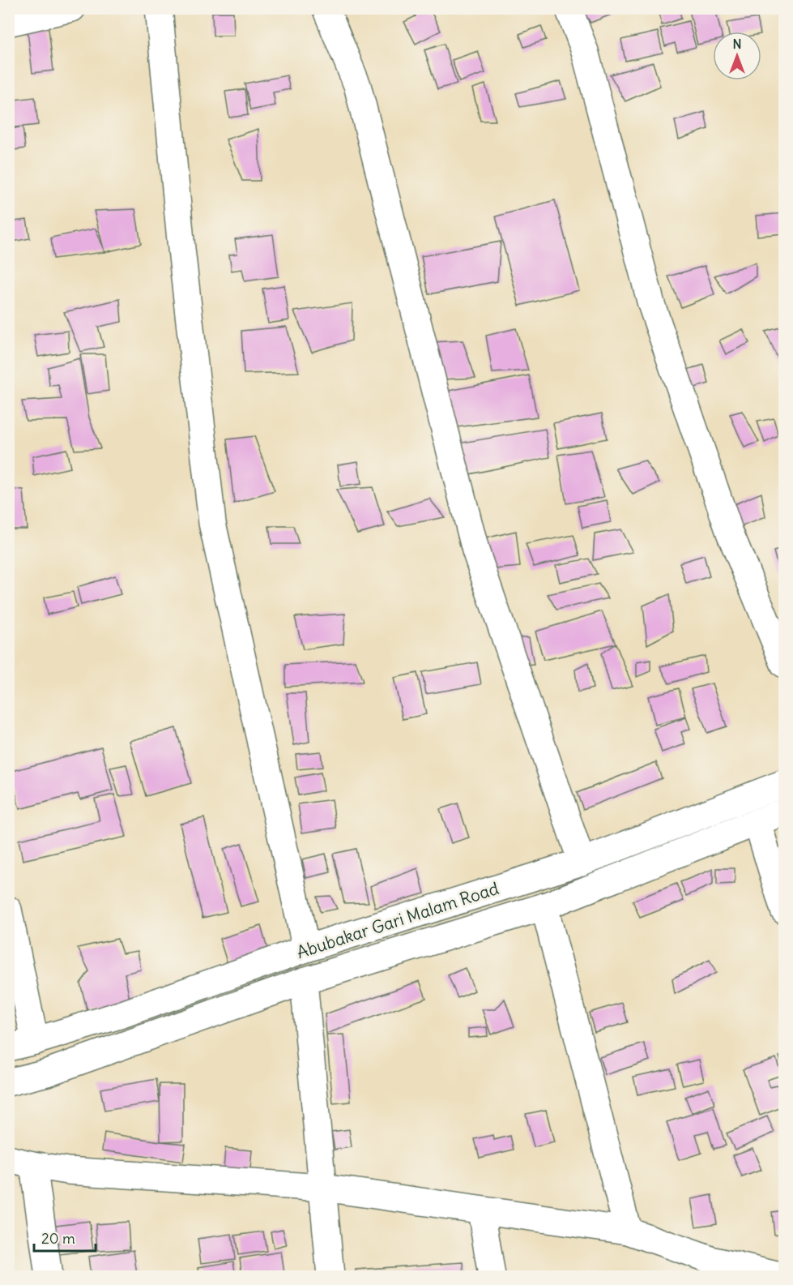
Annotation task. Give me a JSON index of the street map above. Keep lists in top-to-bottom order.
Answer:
{
  "streets": {
    "street": ["Abubakar Gari Malam Road"]
  },
  "scale_bar": "20 m",
  "north": "top"
}
